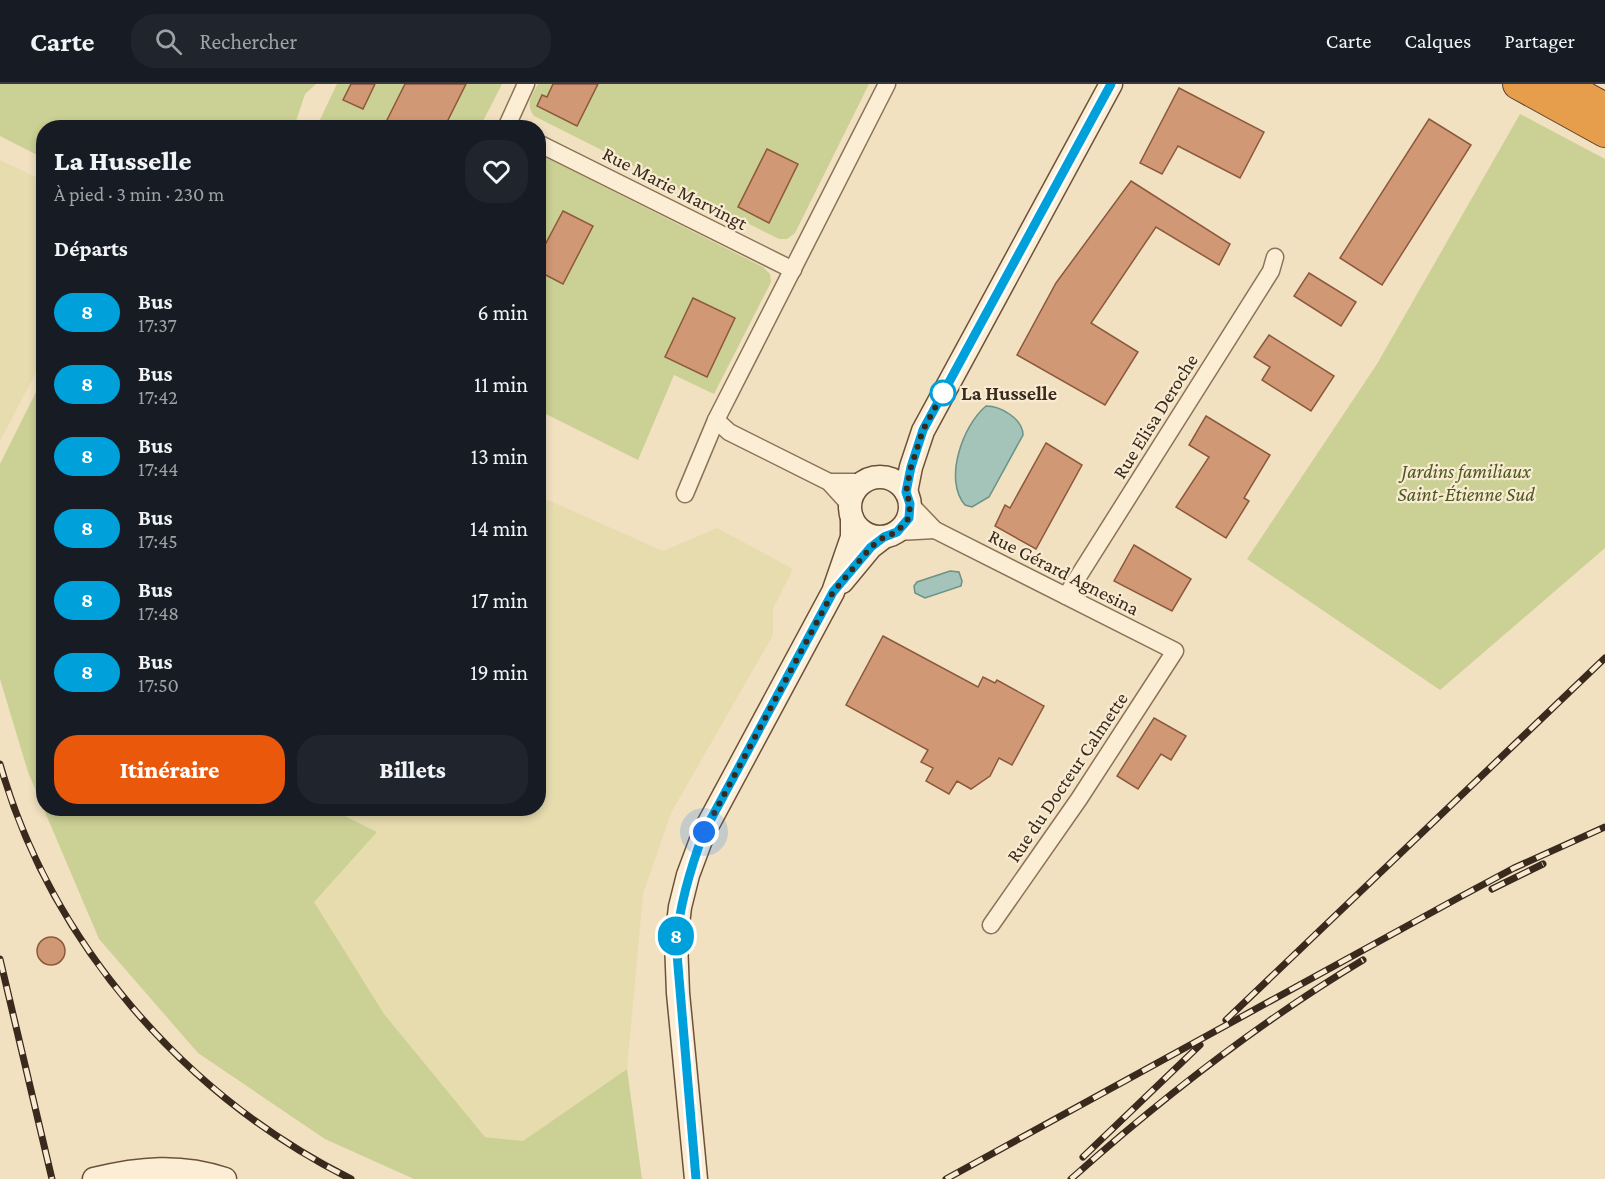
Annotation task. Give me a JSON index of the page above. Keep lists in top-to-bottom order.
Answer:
{
  "streets": {
    "street": [
      "Rue Marie Marvingt",
      "Rue Elisa Deroche",
      "Rue Gérard Agnesina",
      "Rue du Docteur Calmette"
    ]
  },
  "crossings": [
    ["Rue Elisa Deroche", "Rue Gérard Agnesina"],
    ["Rue Gérard Agnesina", "Rue du Docteur Calmette"]
  ],
  "parks": ["Jardins familiaux Saint-Étienne Sud"],
  "places": ["La Husselle"],
  "lines": ["bus line 8"],
  "page": {
    "header": "Carte",
    "search": "Rechercher",
    "nav": ["Carte", "Calques", "Partager"],
    "on_map": "8",
    "heading": [
      ["La Husselle", "À pied · 3 min · 230 m"],
      "Départs"
    ],
    "list": [
      {
        "mark": "8",
        "name": "Bus",
        "note": "17:37",
        "value": "6 min"
      },
      {
        "mark": "8",
        "name": "Bus",
        "note": "17:42",
        "value": "11 min"
      },
      {
        "mark": "8",
        "name": "Bus",
        "note": "17:44",
        "value": "13 min"
      },
      {
        "mark": "8",
        "name": "Bus",
        "note": "17:45",
        "value": "14 min"
      },
      {
        "mark": "8",
        "name": "Bus",
        "note": "17:48",
        "value": "17 min"
      },
      {
        "mark": "8",
        "name": "Bus",
        "note": "17:50",
        "value": "19 min"
      }
    ],
    "buttons": ["Itinéraire", "Billets"]
  }
}
